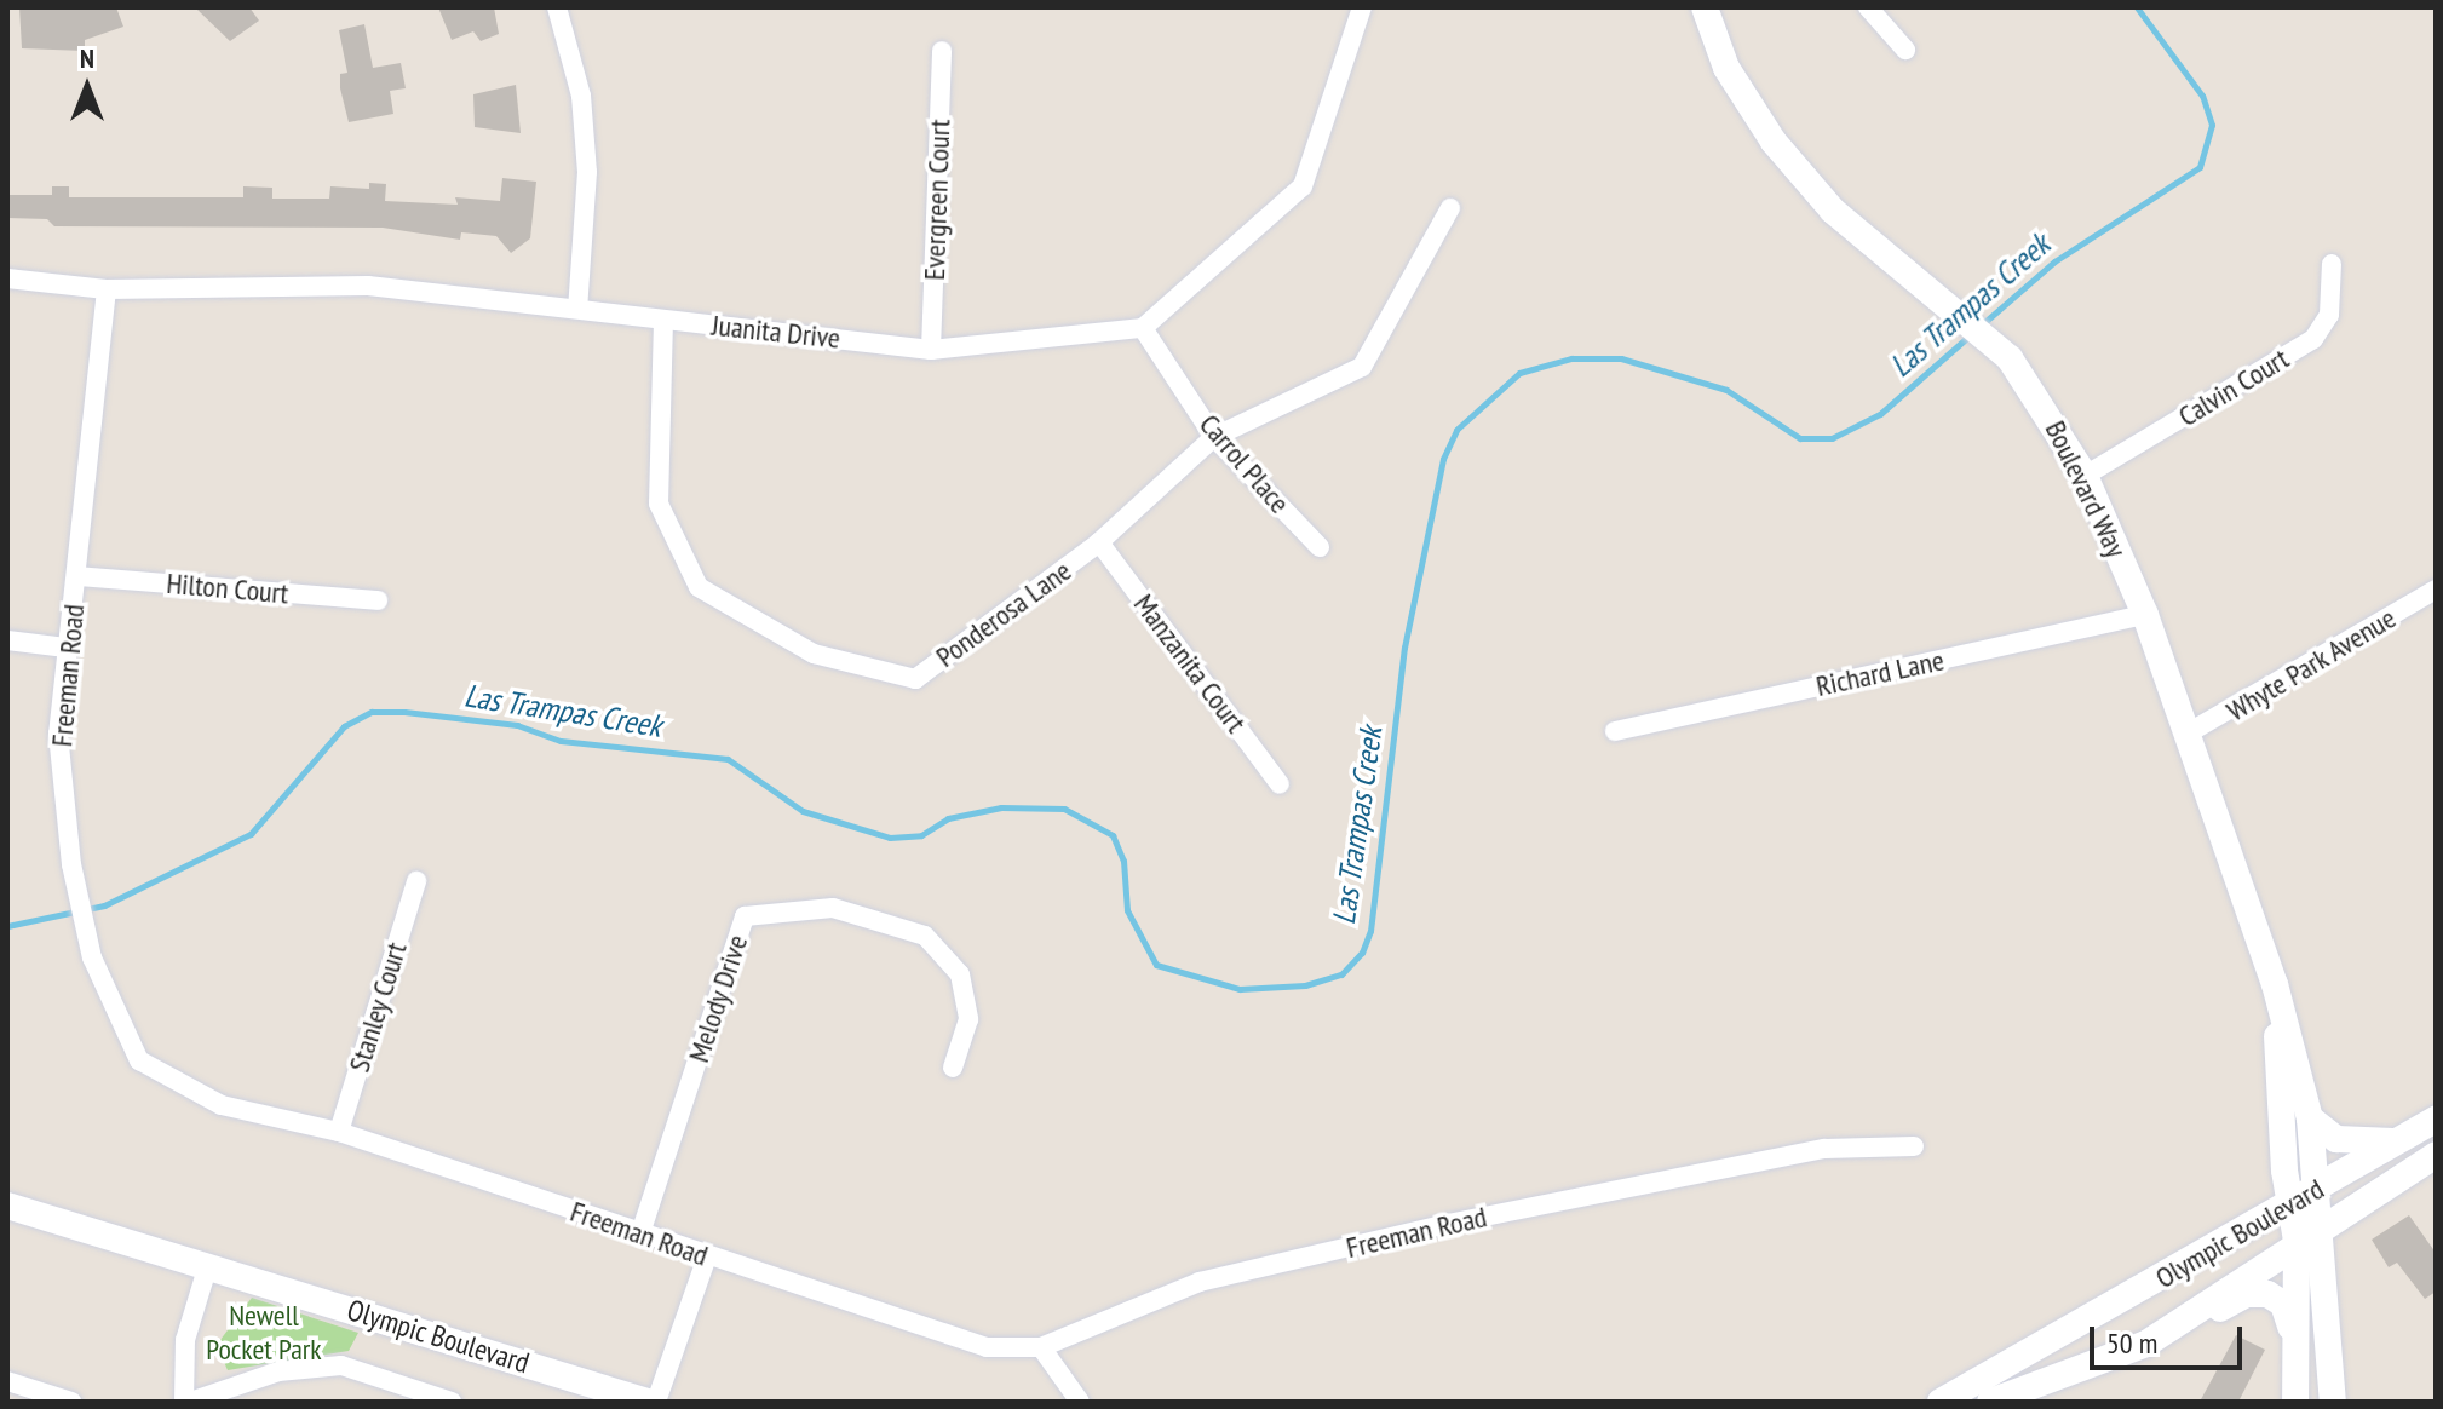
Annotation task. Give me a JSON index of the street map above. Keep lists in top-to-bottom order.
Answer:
{
  "streets": {
    "main road": ["Boulevard Way", "Olympic Boulevard"],
    "street": [
      "Evergreen Court",
      "Juanita Drive",
      "Calvin Court",
      "Carrol Place",
      "Hilton Court",
      "Ponderosa Lane",
      "Manzanita Court",
      "Whyte Park Avenue",
      "Richard Lane",
      "Freeman Road",
      "Melody Drive",
      "Stanley Court"
    ]
  },
  "crossings": [
    ["Evergreen Court", "Juanita Drive"],
    ["Juanita Drive", "Carrol Place"],
    ["Juanita Drive", "Ponderosa Lane"],
    ["Juanita Drive", "Freeman Road"],
    ["Calvin Court", "Boulevard Way"],
    ["Carrol Place", "Ponderosa Lane"],
    ["Boulevard Way", "Whyte Park Avenue"],
    ["Boulevard Way", "Richard Lane"],
    ["Boulevard Way", "Olympic Boulevard"],
    ["Hilton Court", "Freeman Road"],
    ["Ponderosa Lane", "Manzanita Court"],
    ["Freeman Road", "Melody Drive"],
    ["Freeman Road", "Stanley Court"]
  ],
  "water": ["Las Trampas Creek"],
  "parks": ["Newell Pocket Park"],
  "scale_bar": "50 m",
  "north": "top"
}
